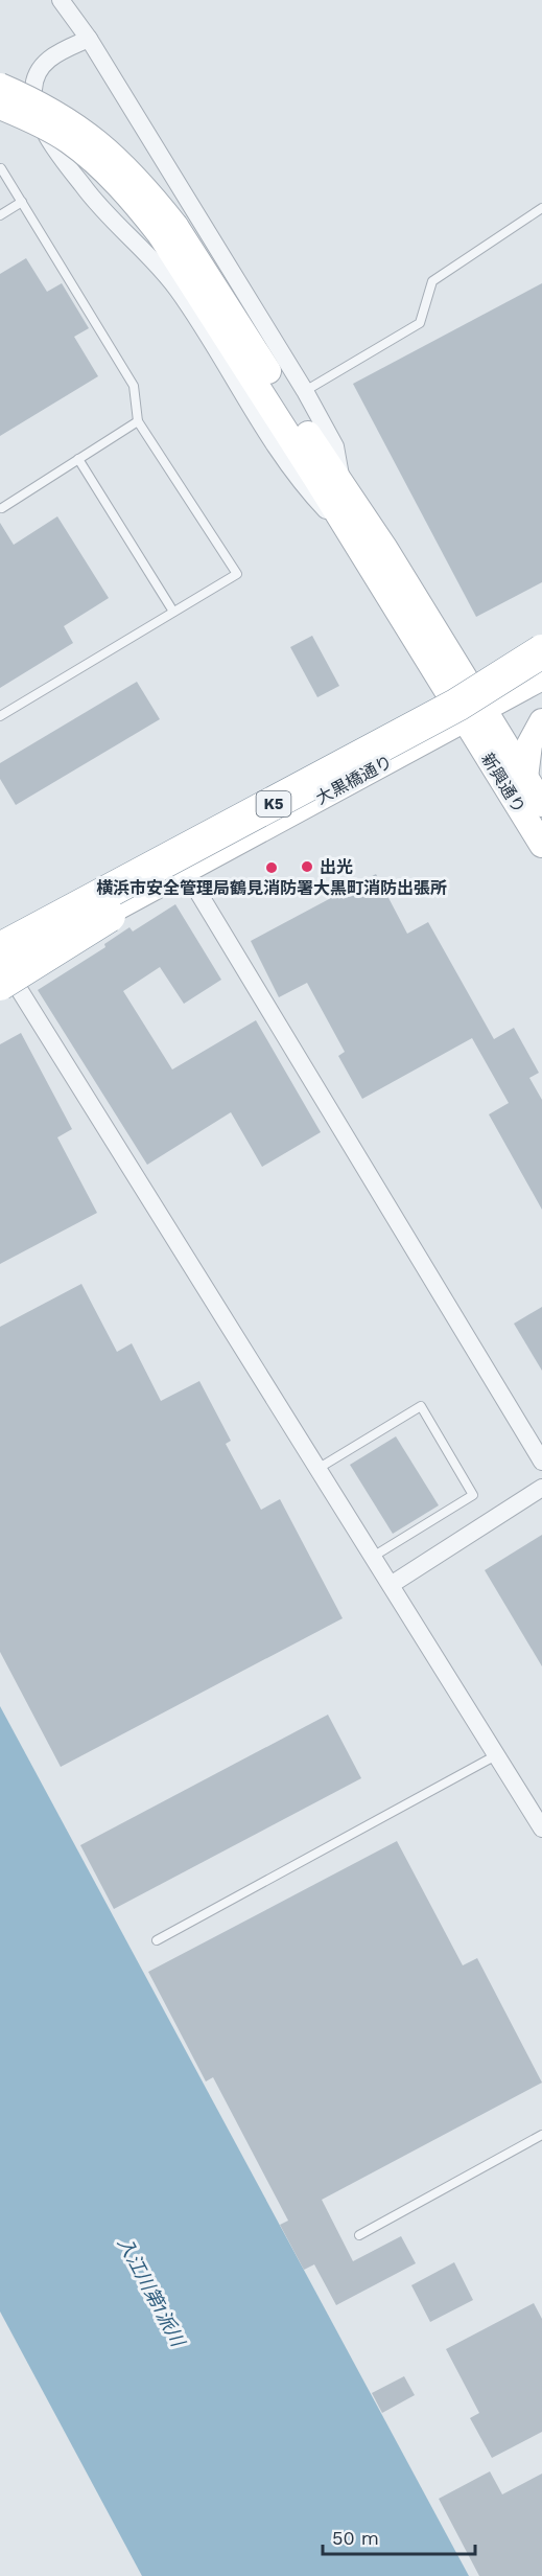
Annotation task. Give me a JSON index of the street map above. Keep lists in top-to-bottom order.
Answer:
{
  "streets": {
    "highway": ["K5"],
    "street": ["大黒橋通り", "新興通り"]
  },
  "crossings": [
    ["大黒橋通り", "新興通り"],
    ["大黒橋通り", "K5"],
    ["新興通り", "K5"]
  ],
  "water": ["入江川第1派川"],
  "places": ["出光", "横浜市安全管理局鶴見消防署大黒町消防出張所"],
  "scale_bar": "50 m"
}
